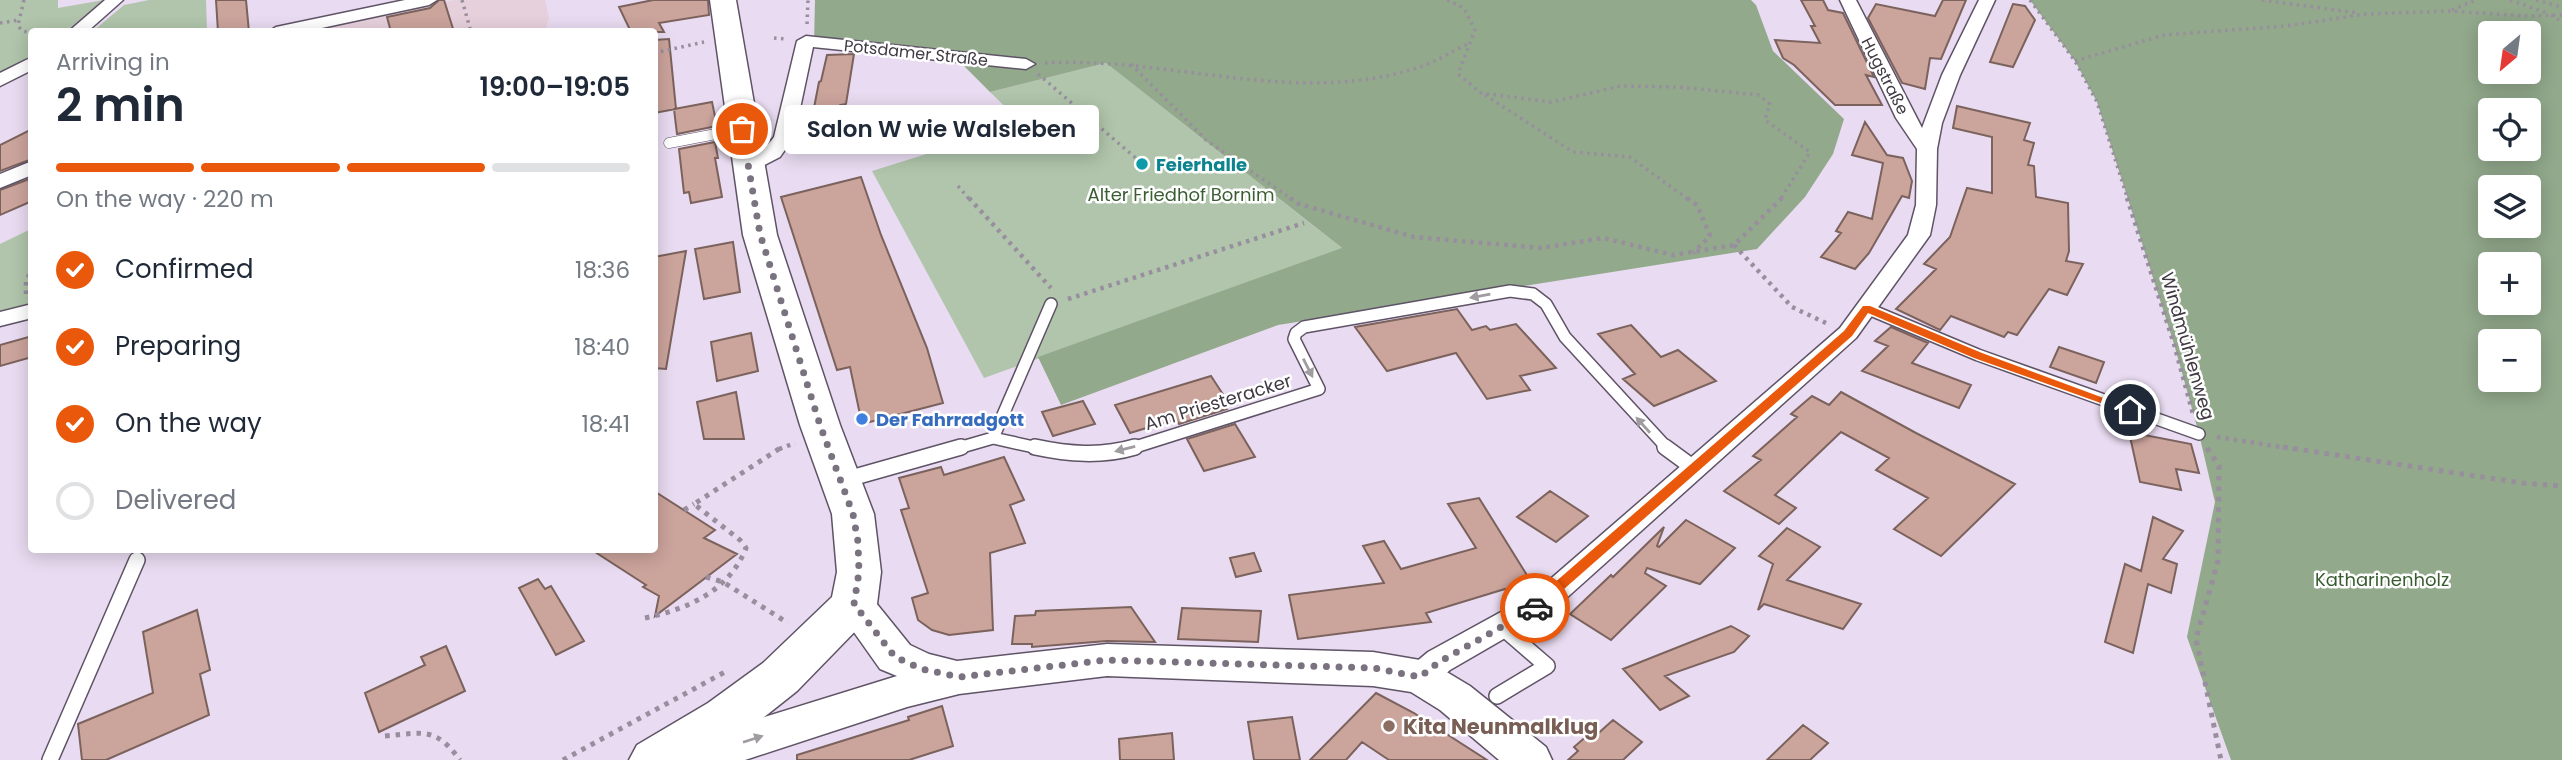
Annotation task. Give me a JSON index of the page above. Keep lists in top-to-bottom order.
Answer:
{
  "streets": {
    "street": ["Potsdamer Straße", "Hugstraße"],
    "lane": ["Am Priesteracker"],
    "path": ["Windmühlenweg"]
  },
  "crossings": [
    ["Hugstraße", "Am Priesteracker"]
  ],
  "parks": ["Alter Friedhof Bornim", "Katharinenholz"],
  "places": [
    "Salon W wie Walsleben",
    "Feierhalle",
    "Der Fahrradgott",
    "Kita Neunmalklug"
  ],
  "north": "bottom left",
  "page": {
    "map_buttons": ["+", "−"],
    "heading": ["2 min", "Arriving in", "19:00–19:05"],
    "bubble": "Salon W wie Walsleben",
    "bar": "On the way · 220 m",
    "list": [
      ["Confirmed", "18:36"],
      ["Preparing", "18:40"],
      ["On the way", "18:41"],
      "Delivered"
    ]
  }
}
